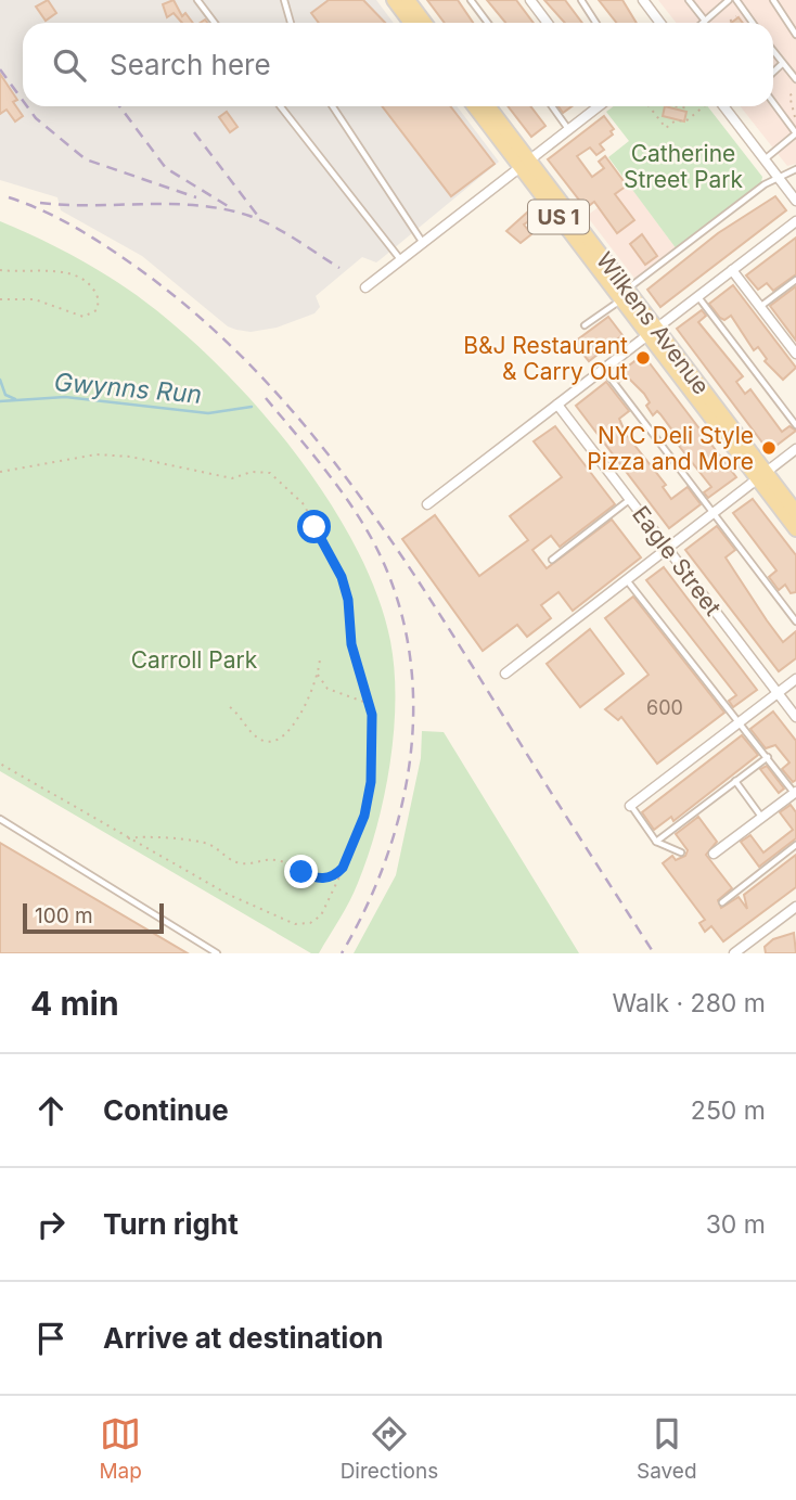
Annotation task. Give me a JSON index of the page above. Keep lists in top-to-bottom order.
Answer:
{
  "streets": {
    "main road": ["US 1", "Wilkens Avenue"],
    "street": ["Eagle Street"]
  },
  "water": ["Gwynns Run"],
  "parks": ["Catherine Street Park", "Carroll Park"],
  "places": ["B&J Restaurant & Carry Out", "NYC Deli Style Pizza and More"],
  "house_numbers": ["600"],
  "scale_bar": "100 m",
  "page": {
    "search": "Search here",
    "scale": "100 m",
    "heading": ["4 min", "Walk · 280 m"],
    "list": [
      ["Continue", "250 m"],
      ["Turn right", "30 m"],
      "Arrive at destination"
    ],
    "nav": ["Map", "Directions", "Saved"]
  }
}
